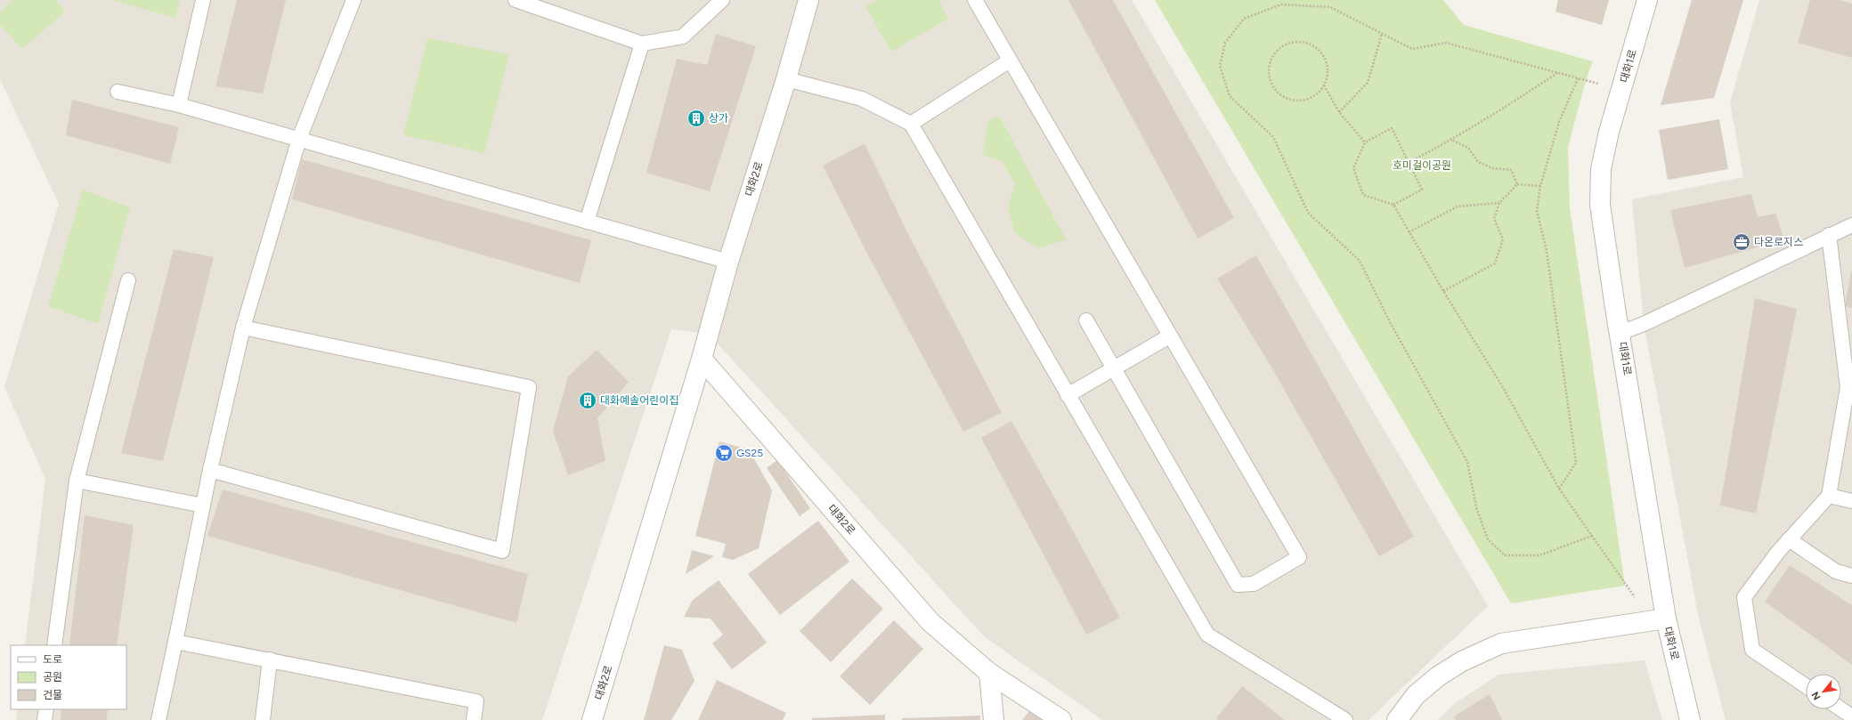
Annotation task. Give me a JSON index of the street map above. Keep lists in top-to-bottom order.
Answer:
{
  "streets": {
    "street": ["대화1로", "대화2로"]
  },
  "parks": ["호미걸이공원"],
  "places": {
    "building": ["상가", "대화예솔어린이집"],
    "office": ["다온로지스"],
    "supermarket": ["GS25"]
  },
  "legend": ["도로", "공원", "건물"],
  "north": "bottom left"
}
